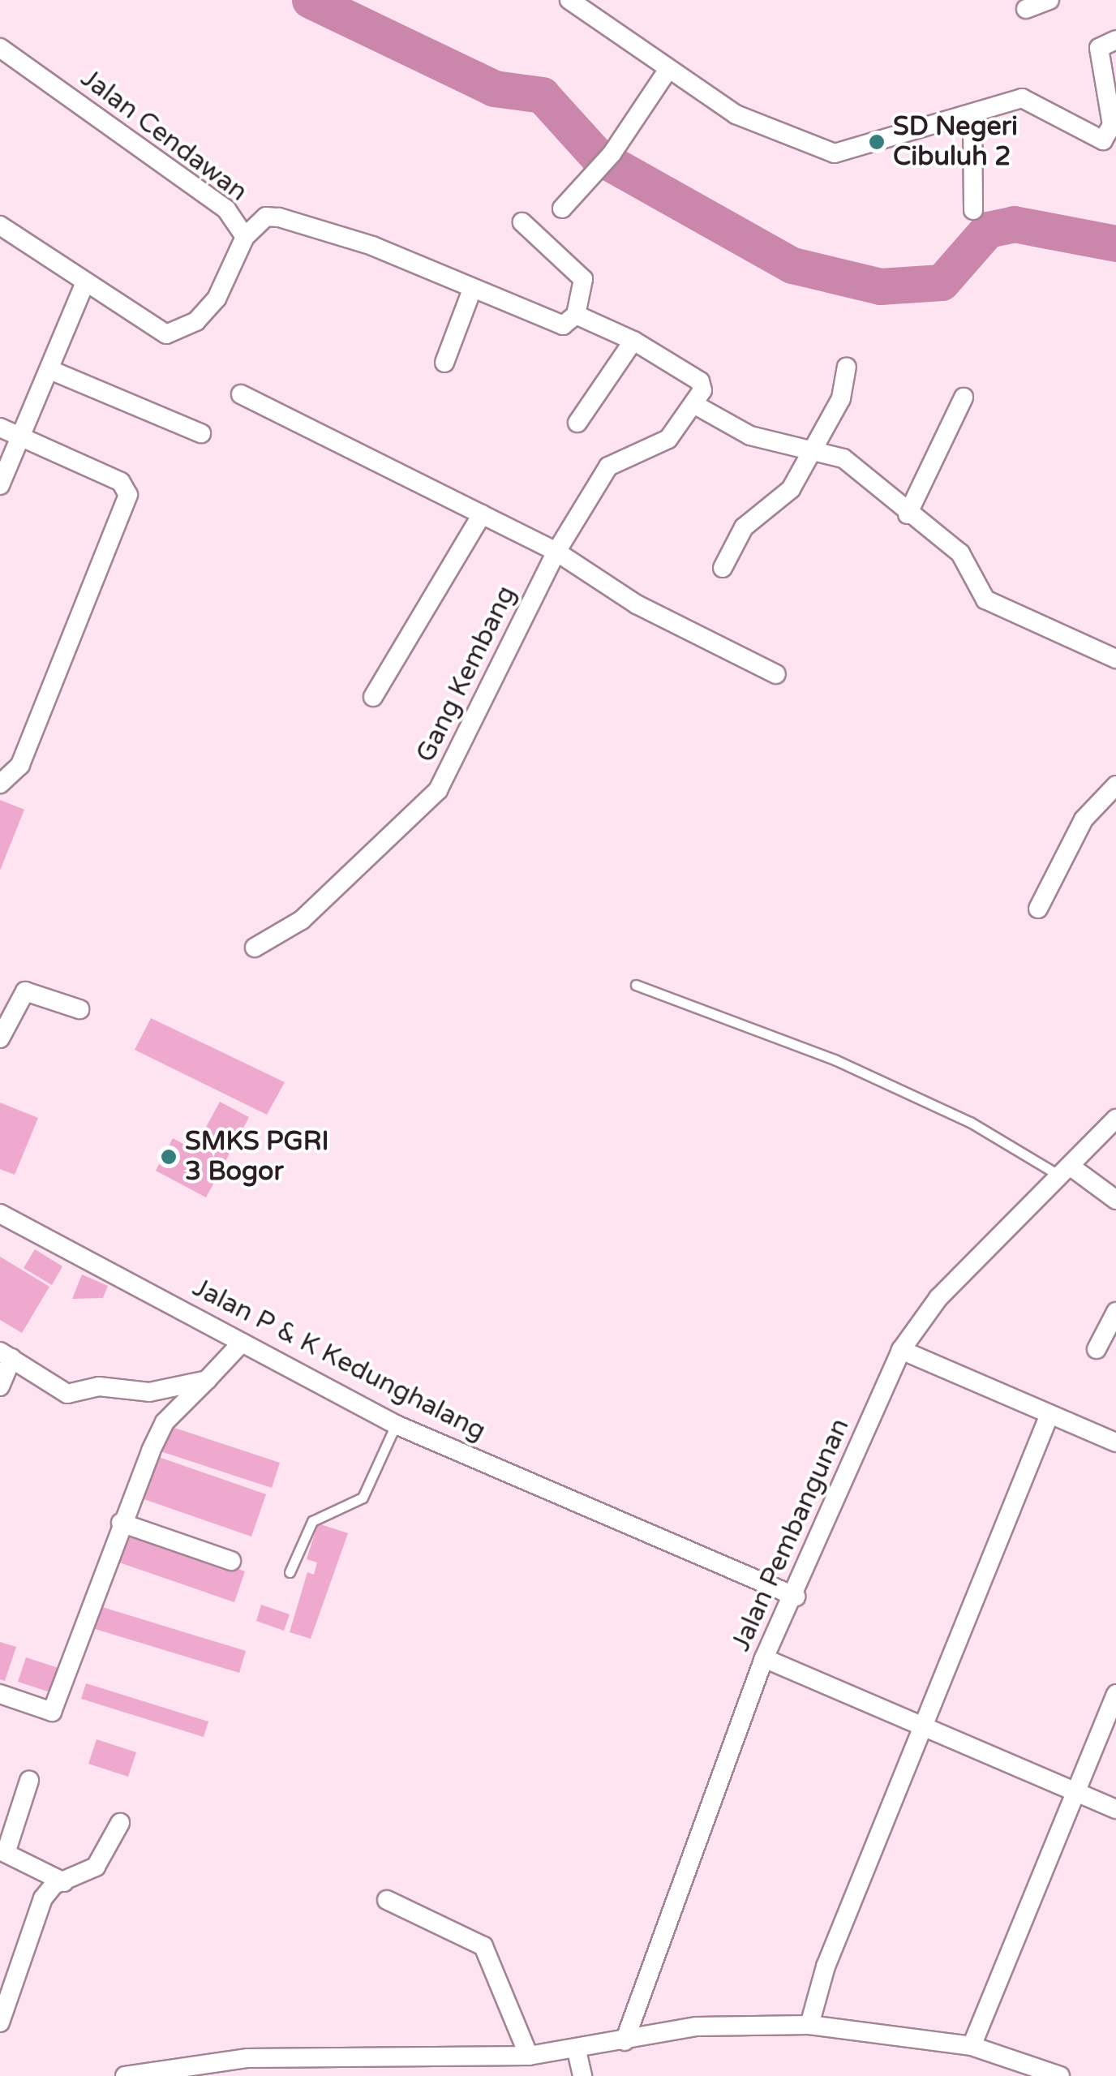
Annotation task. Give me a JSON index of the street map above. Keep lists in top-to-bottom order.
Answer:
{
  "streets": {
    "street": [
      "Jalan Cendawan",
      "Gang Kembang",
      "Jalan P & K Kedunghalang",
      "Jalan Pembangunan"
    ]
  },
  "crossings": [
    ["Jalan P & K Kedunghalang", "Jalan Pembangunan"]
  ],
  "places": ["SD Negeri Cibuluh 2", "SMKS PGRI 3 Bogor"]
}
